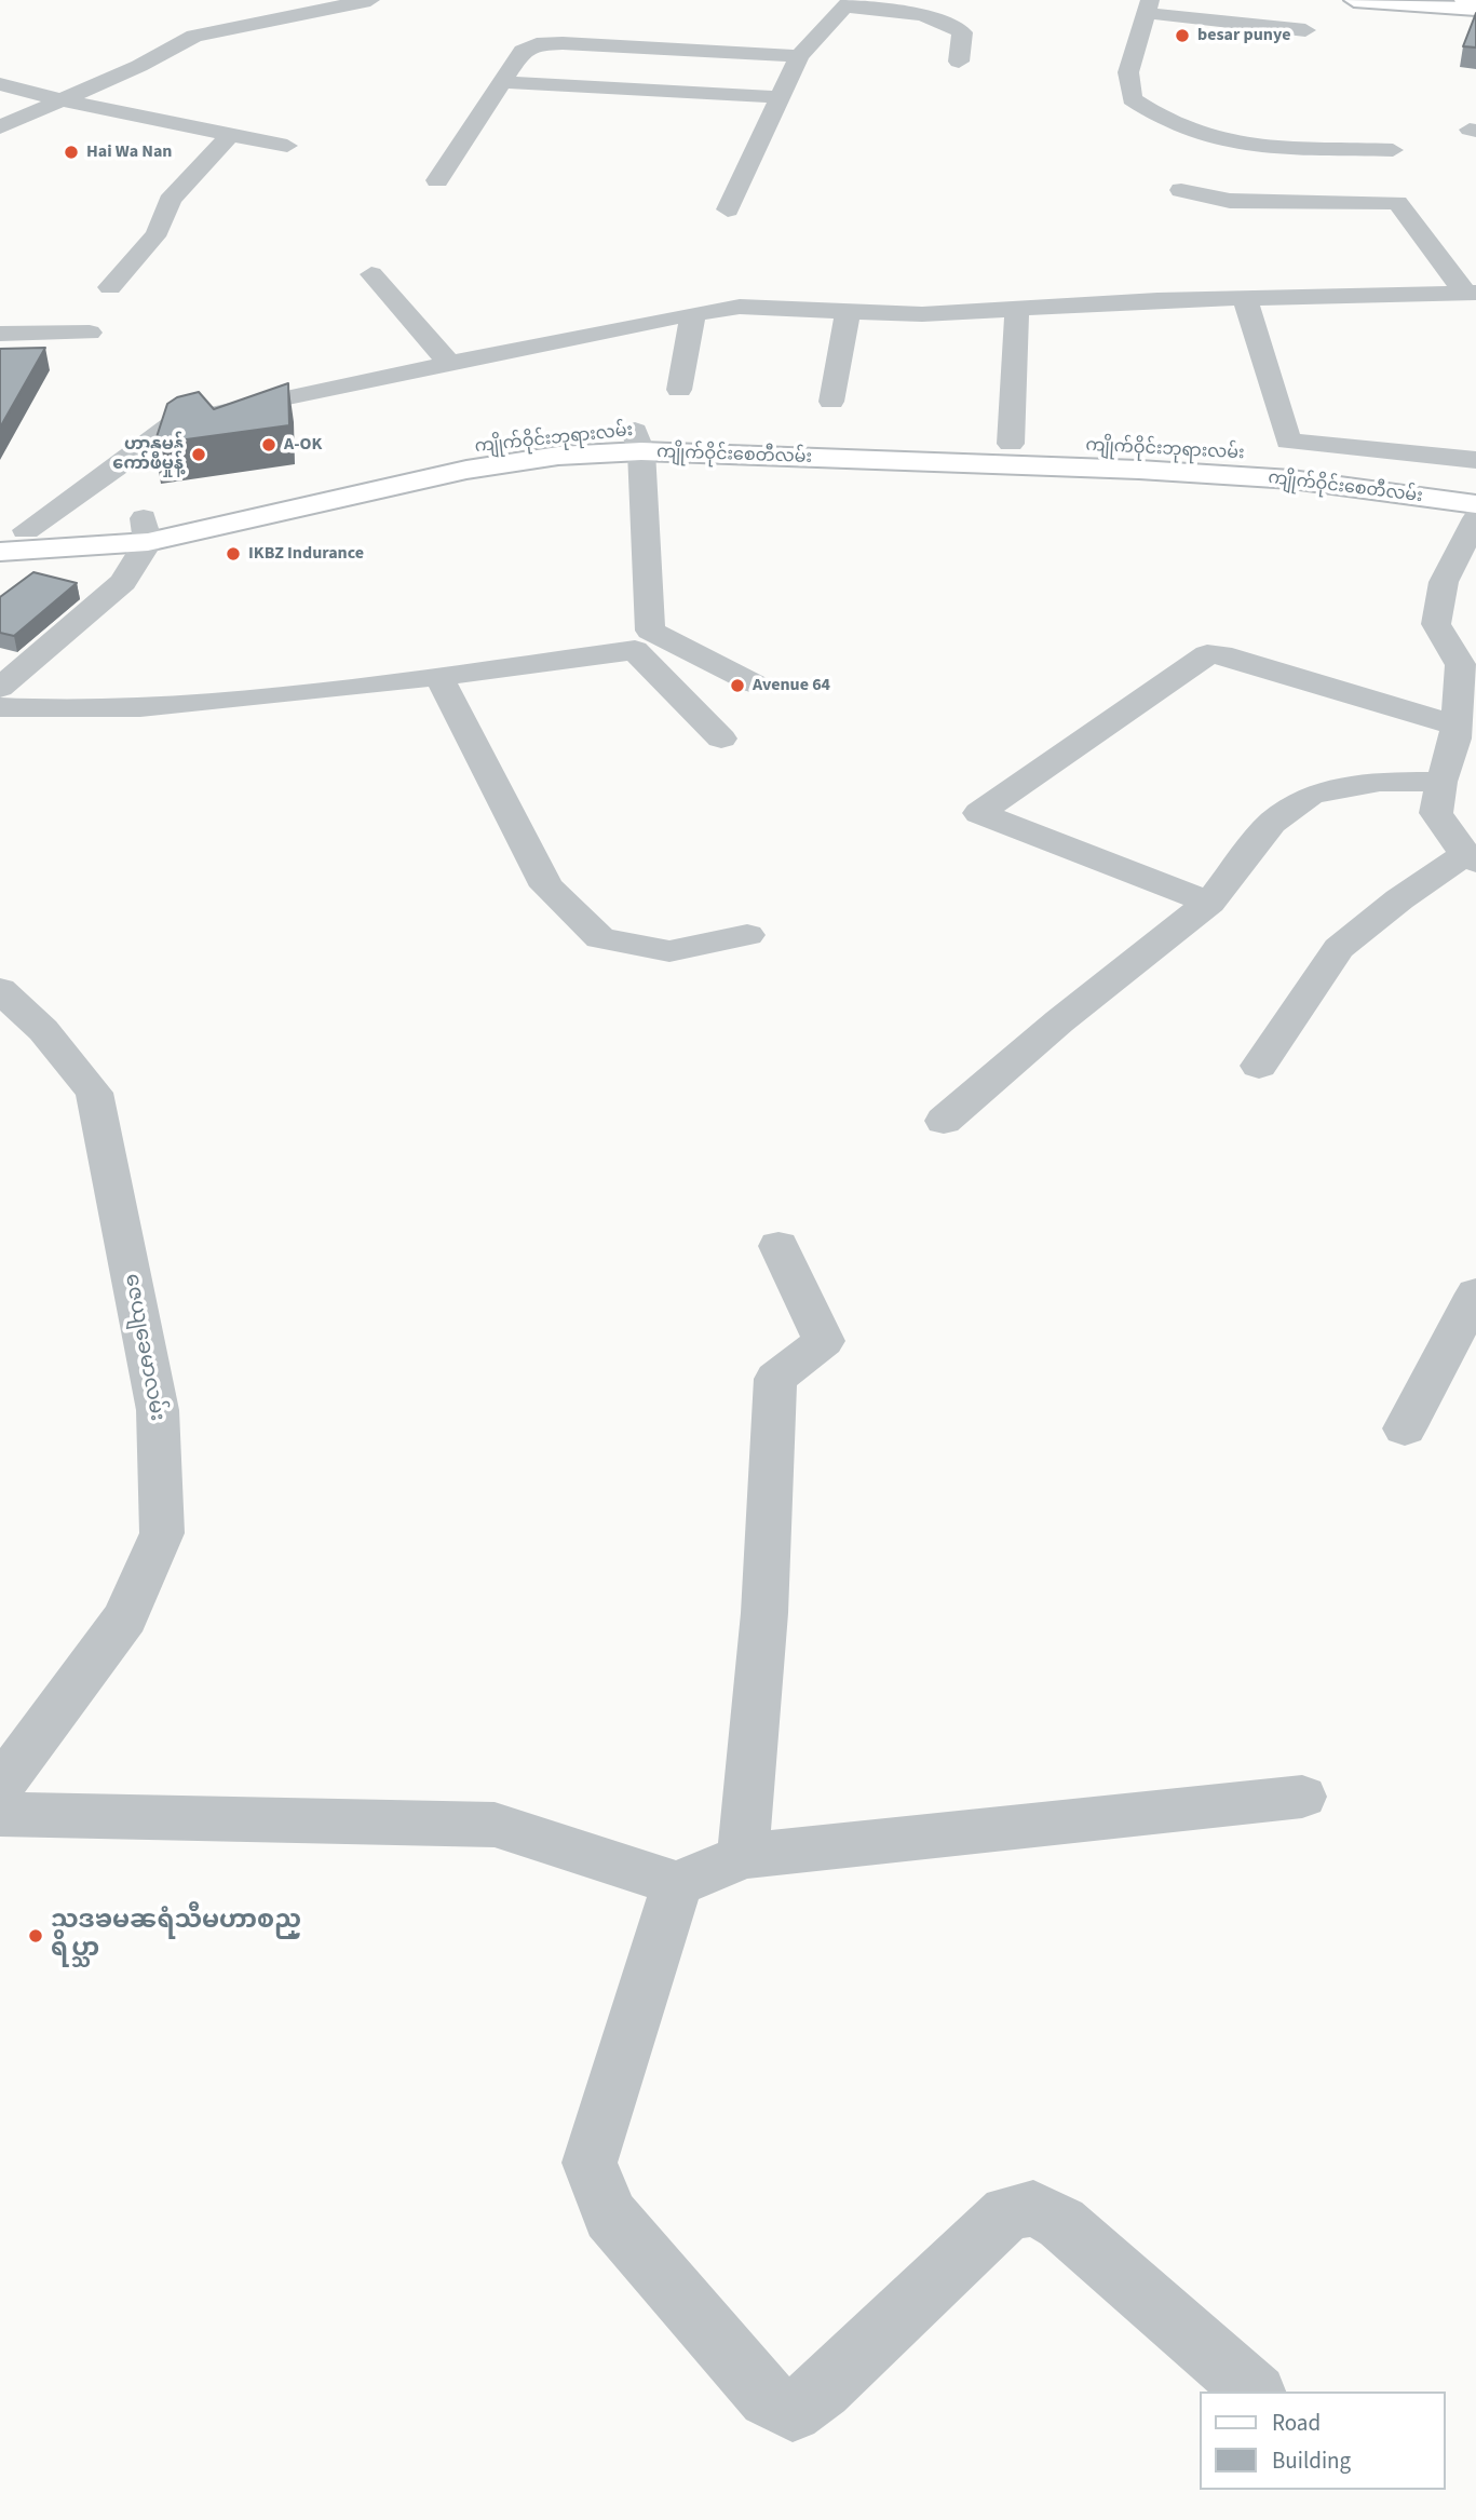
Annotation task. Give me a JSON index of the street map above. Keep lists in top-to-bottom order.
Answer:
{
  "streets": {
    "main road": ["ကျိုက်ဝိုင်းဘုရားလမ်း", "ကျိုက်ဝိုင်းစေတီလမ်း"],
    "street": ["ဇေယျခေမာလမ်း"]
  },
  "crossings": [
    ["ကျိုက်ဝိုင်းဘုရားလမ်း", "ကျိုက်ဝိုင်းစေတီလမ်း"]
  ],
  "places": [
    "besar punye",
    "Hai Wa Nan",
    "A-OK",
    "ဟာနုမန် ကော်ဖီမှုန့်",
    "IKBZ Indurance",
    "Avenue 64",
    "သဒၶမၼရံသီမဟာစည္ ရိပ္သာ"
  ],
  "legend": ["Road", "Building"]
}
